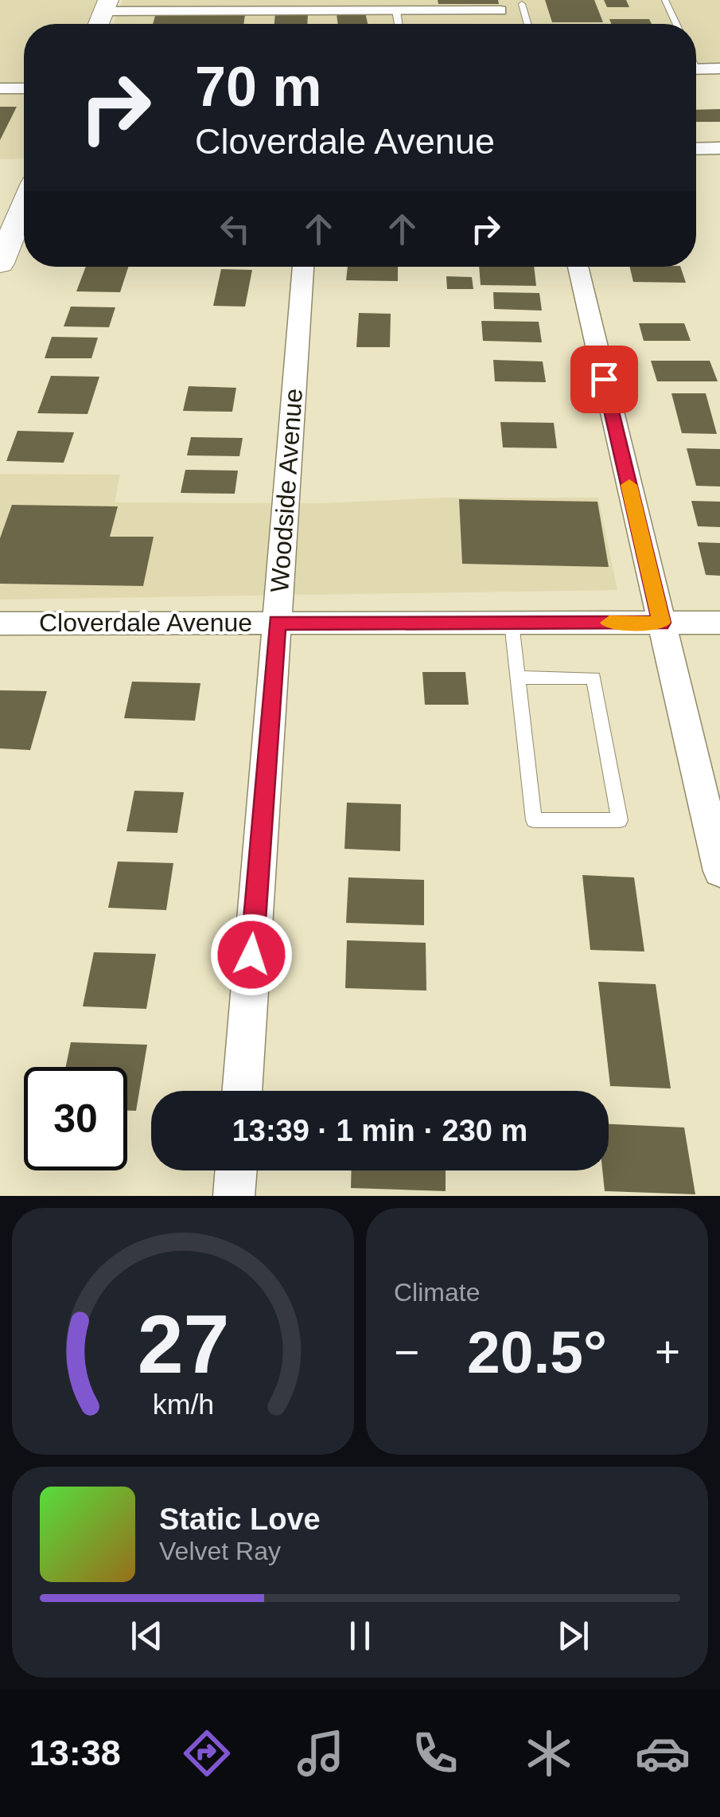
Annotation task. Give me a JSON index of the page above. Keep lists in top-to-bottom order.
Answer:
{
  "streets": {
    "street": ["Woodside Avenue", "Cloverdale Avenue"]
  },
  "crossings": [
    ["Woodside Avenue", "Cloverdale Avenue"]
  ],
  "page": {
    "turn": ["70 m", "Cloverdale Avenue"],
    "limit": "30",
    "trip": "13:39 · 1 min · 230 m",
    "tile": "Climate",
    "heat": ["−", "20.5°", "+"],
    "song": ["Static Love", "Velvet Ray"],
    "tabs": "13:38",
    "gauge": ["27", "km/h"]
  }
}
